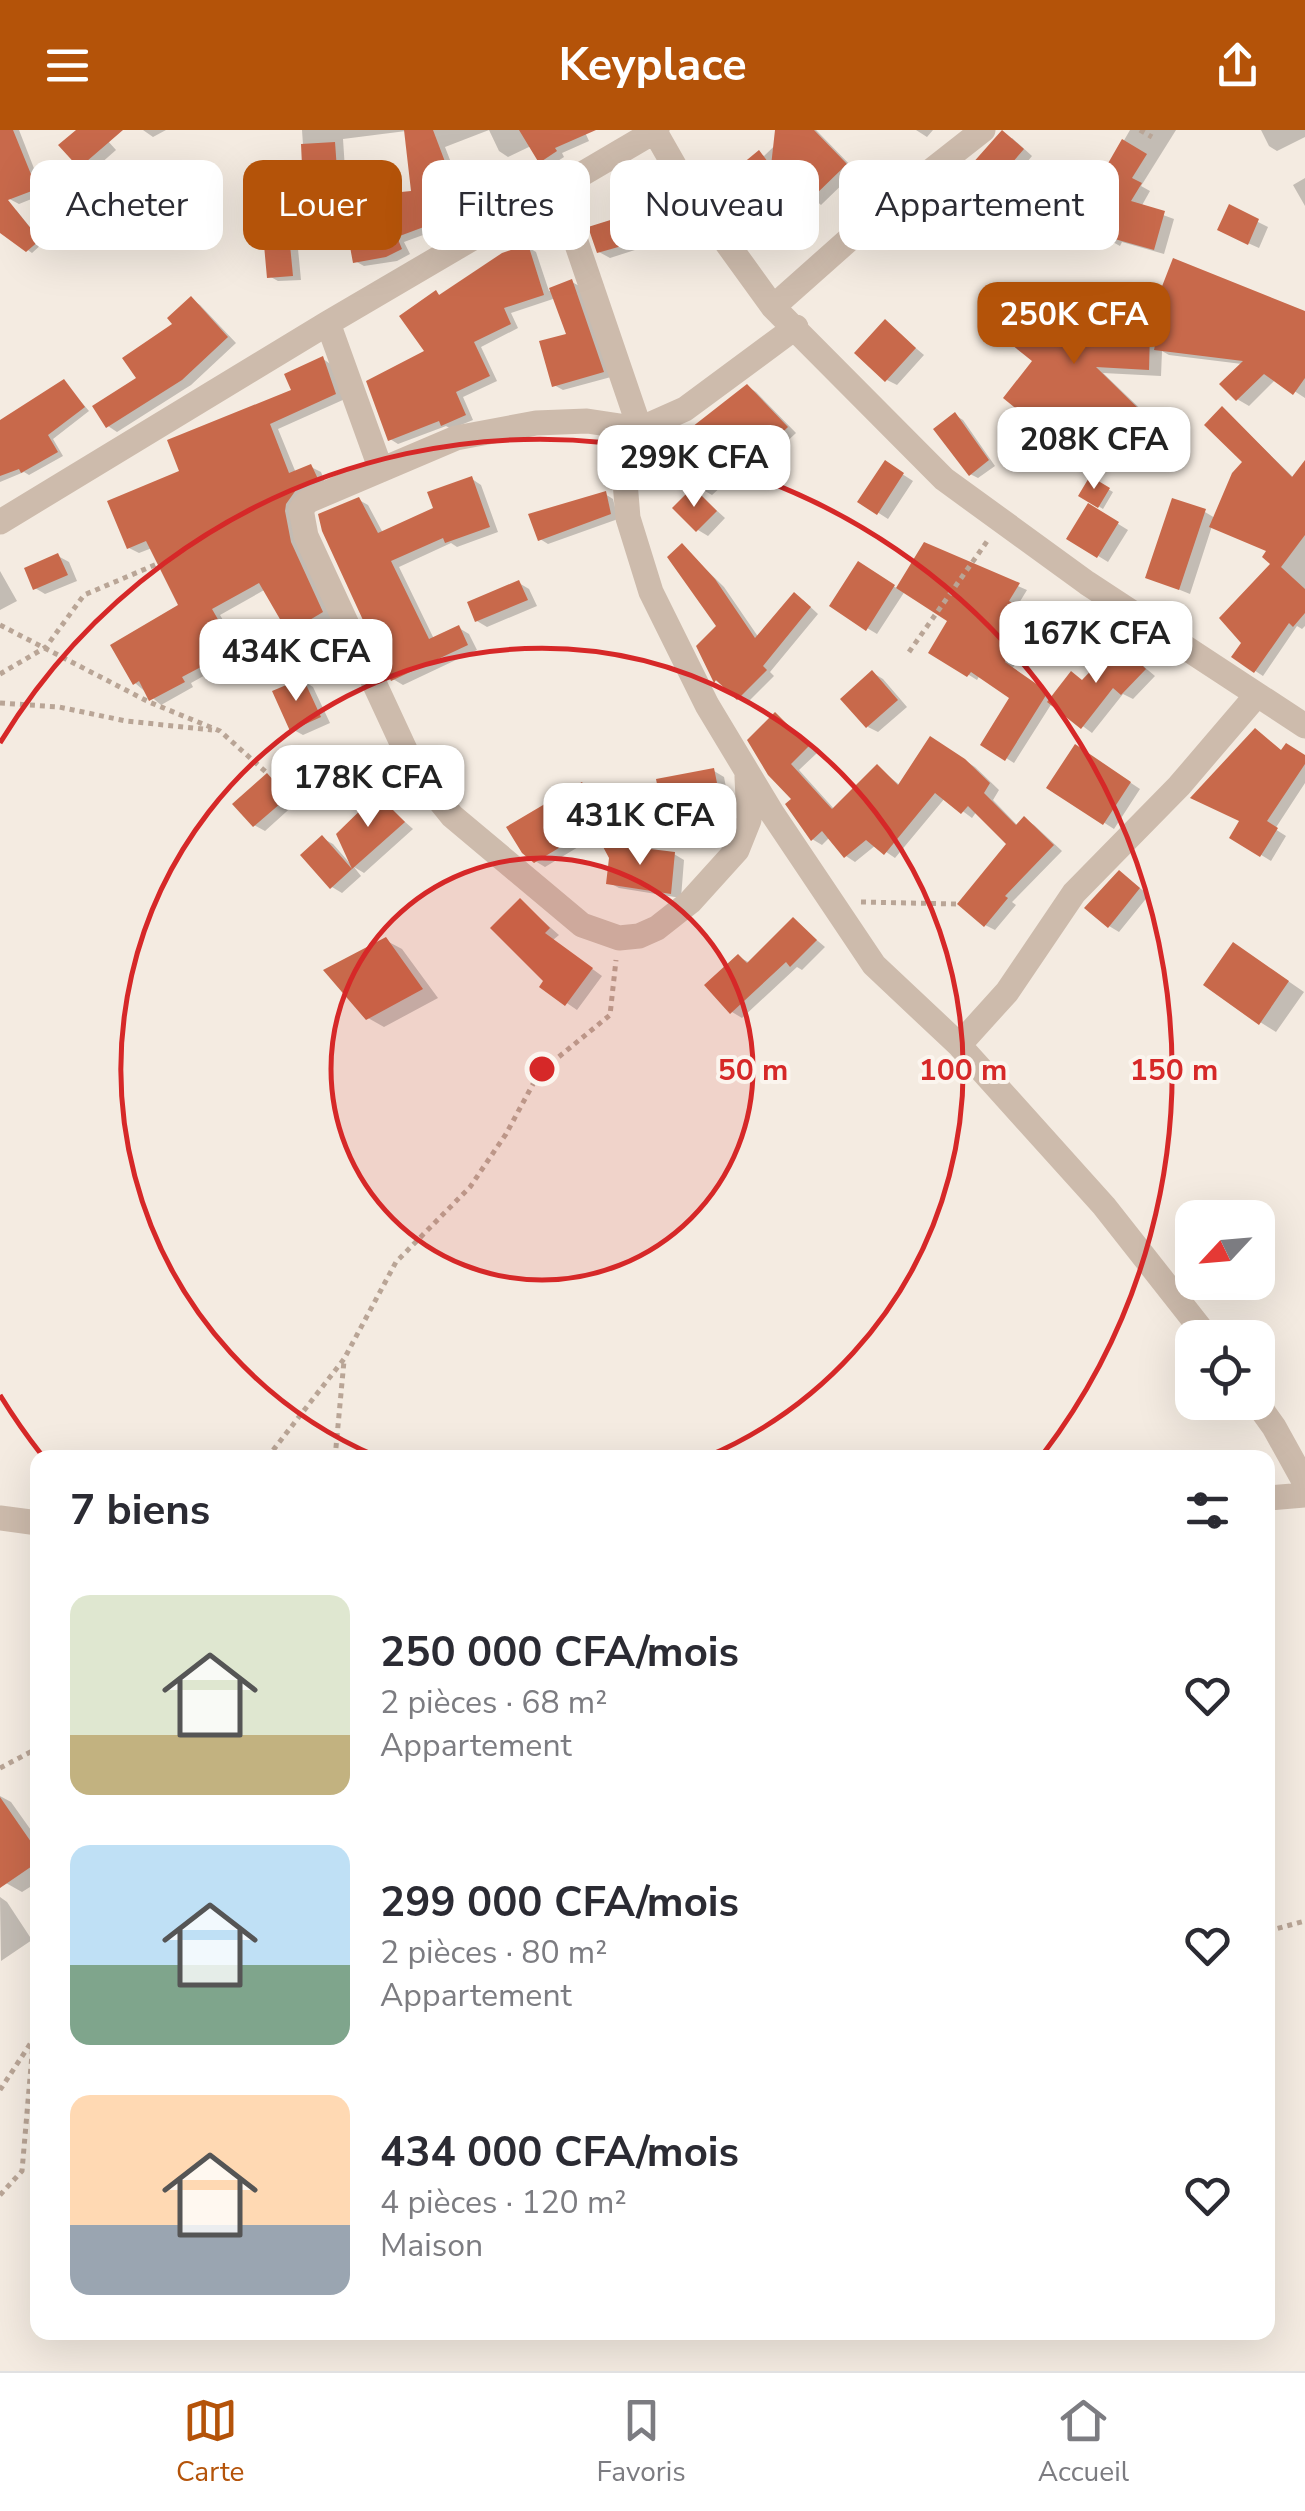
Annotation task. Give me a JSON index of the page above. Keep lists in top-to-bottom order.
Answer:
{
  "north": "bottom left",
  "page": {
    "header": "Keyplace",
    "chip": [
      "Acheter",
      "Louer",
      "Filtres",
      "Nouveau",
      "Appartement"
    ],
    "price": [
      "250K CFA",
      "208K CFA",
      "299K CFA",
      "167K CFA",
      "434K CFA",
      "178K CFA",
      "431K CFA"
    ],
    "heading": "7 biens",
    "list": [
      {
        "name": "250 000 CFA/mois",
        "note": "2 pièces · 68 m² · Appartement"
      },
      {
        "name": "299 000 CFA/mois",
        "note": "2 pièces · 80 m² · Appartement"
      },
      {
        "name": "434 000 CFA/mois",
        "note": "4 pièces · 120 m² · Maison"
      }
    ],
    "tabs": ["Carte", "Favoris", "Accueil"]
  },
  "rings": ["50 m", "100 m", "150 m"]
}
